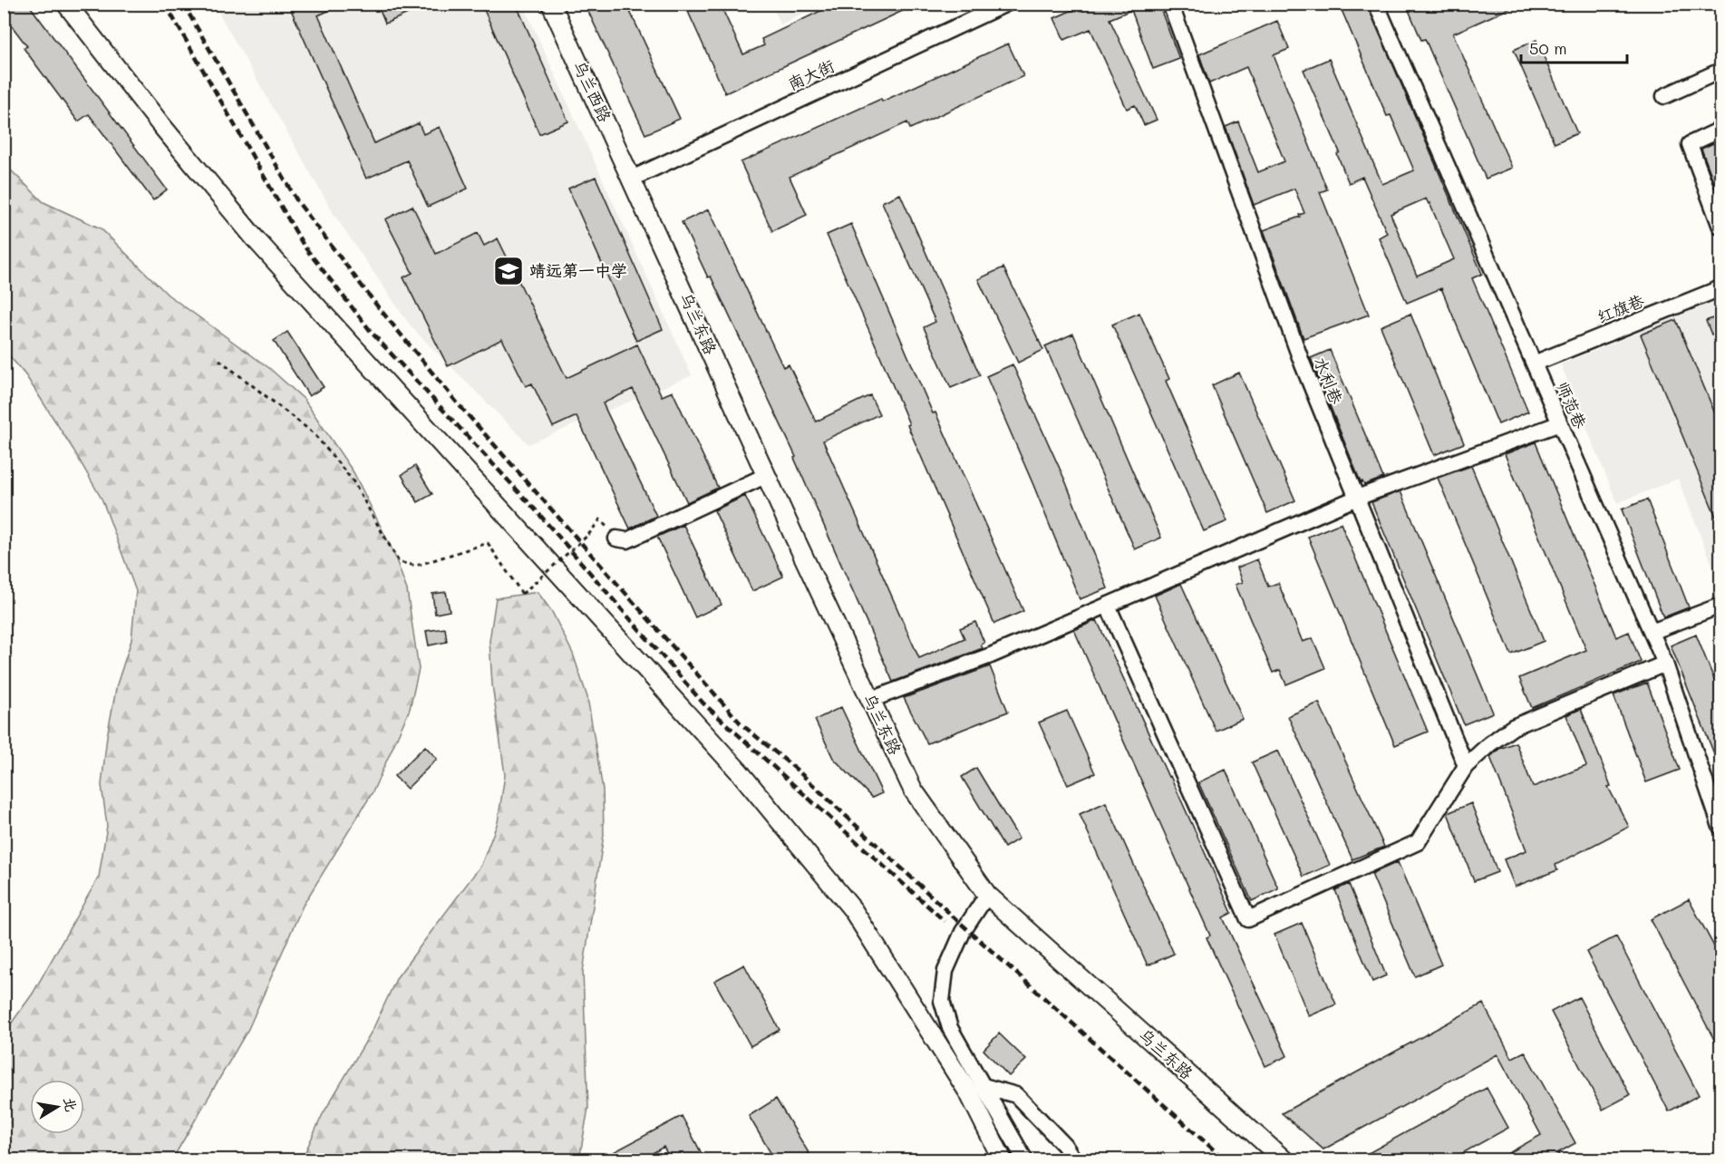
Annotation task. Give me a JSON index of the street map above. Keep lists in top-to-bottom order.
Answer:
{
  "streets": {
    "main road": ["乌兰西路", "乌兰东路"],
    "street": [
      "南大街",
      "红旗巷",
      "水利巷",
      "师范巷"
    ]
  },
  "crossings": [
    ["南大街", "乌兰西路"],
    ["南大街", "乌兰东路"],
    ["乌兰西路", "乌兰东路"],
    ["红旗巷", "师范巷"]
  ],
  "places": {
    "school or university": ["靖远第一中学"]
  },
  "scale_bar": "50 m",
  "north": "right"
}
